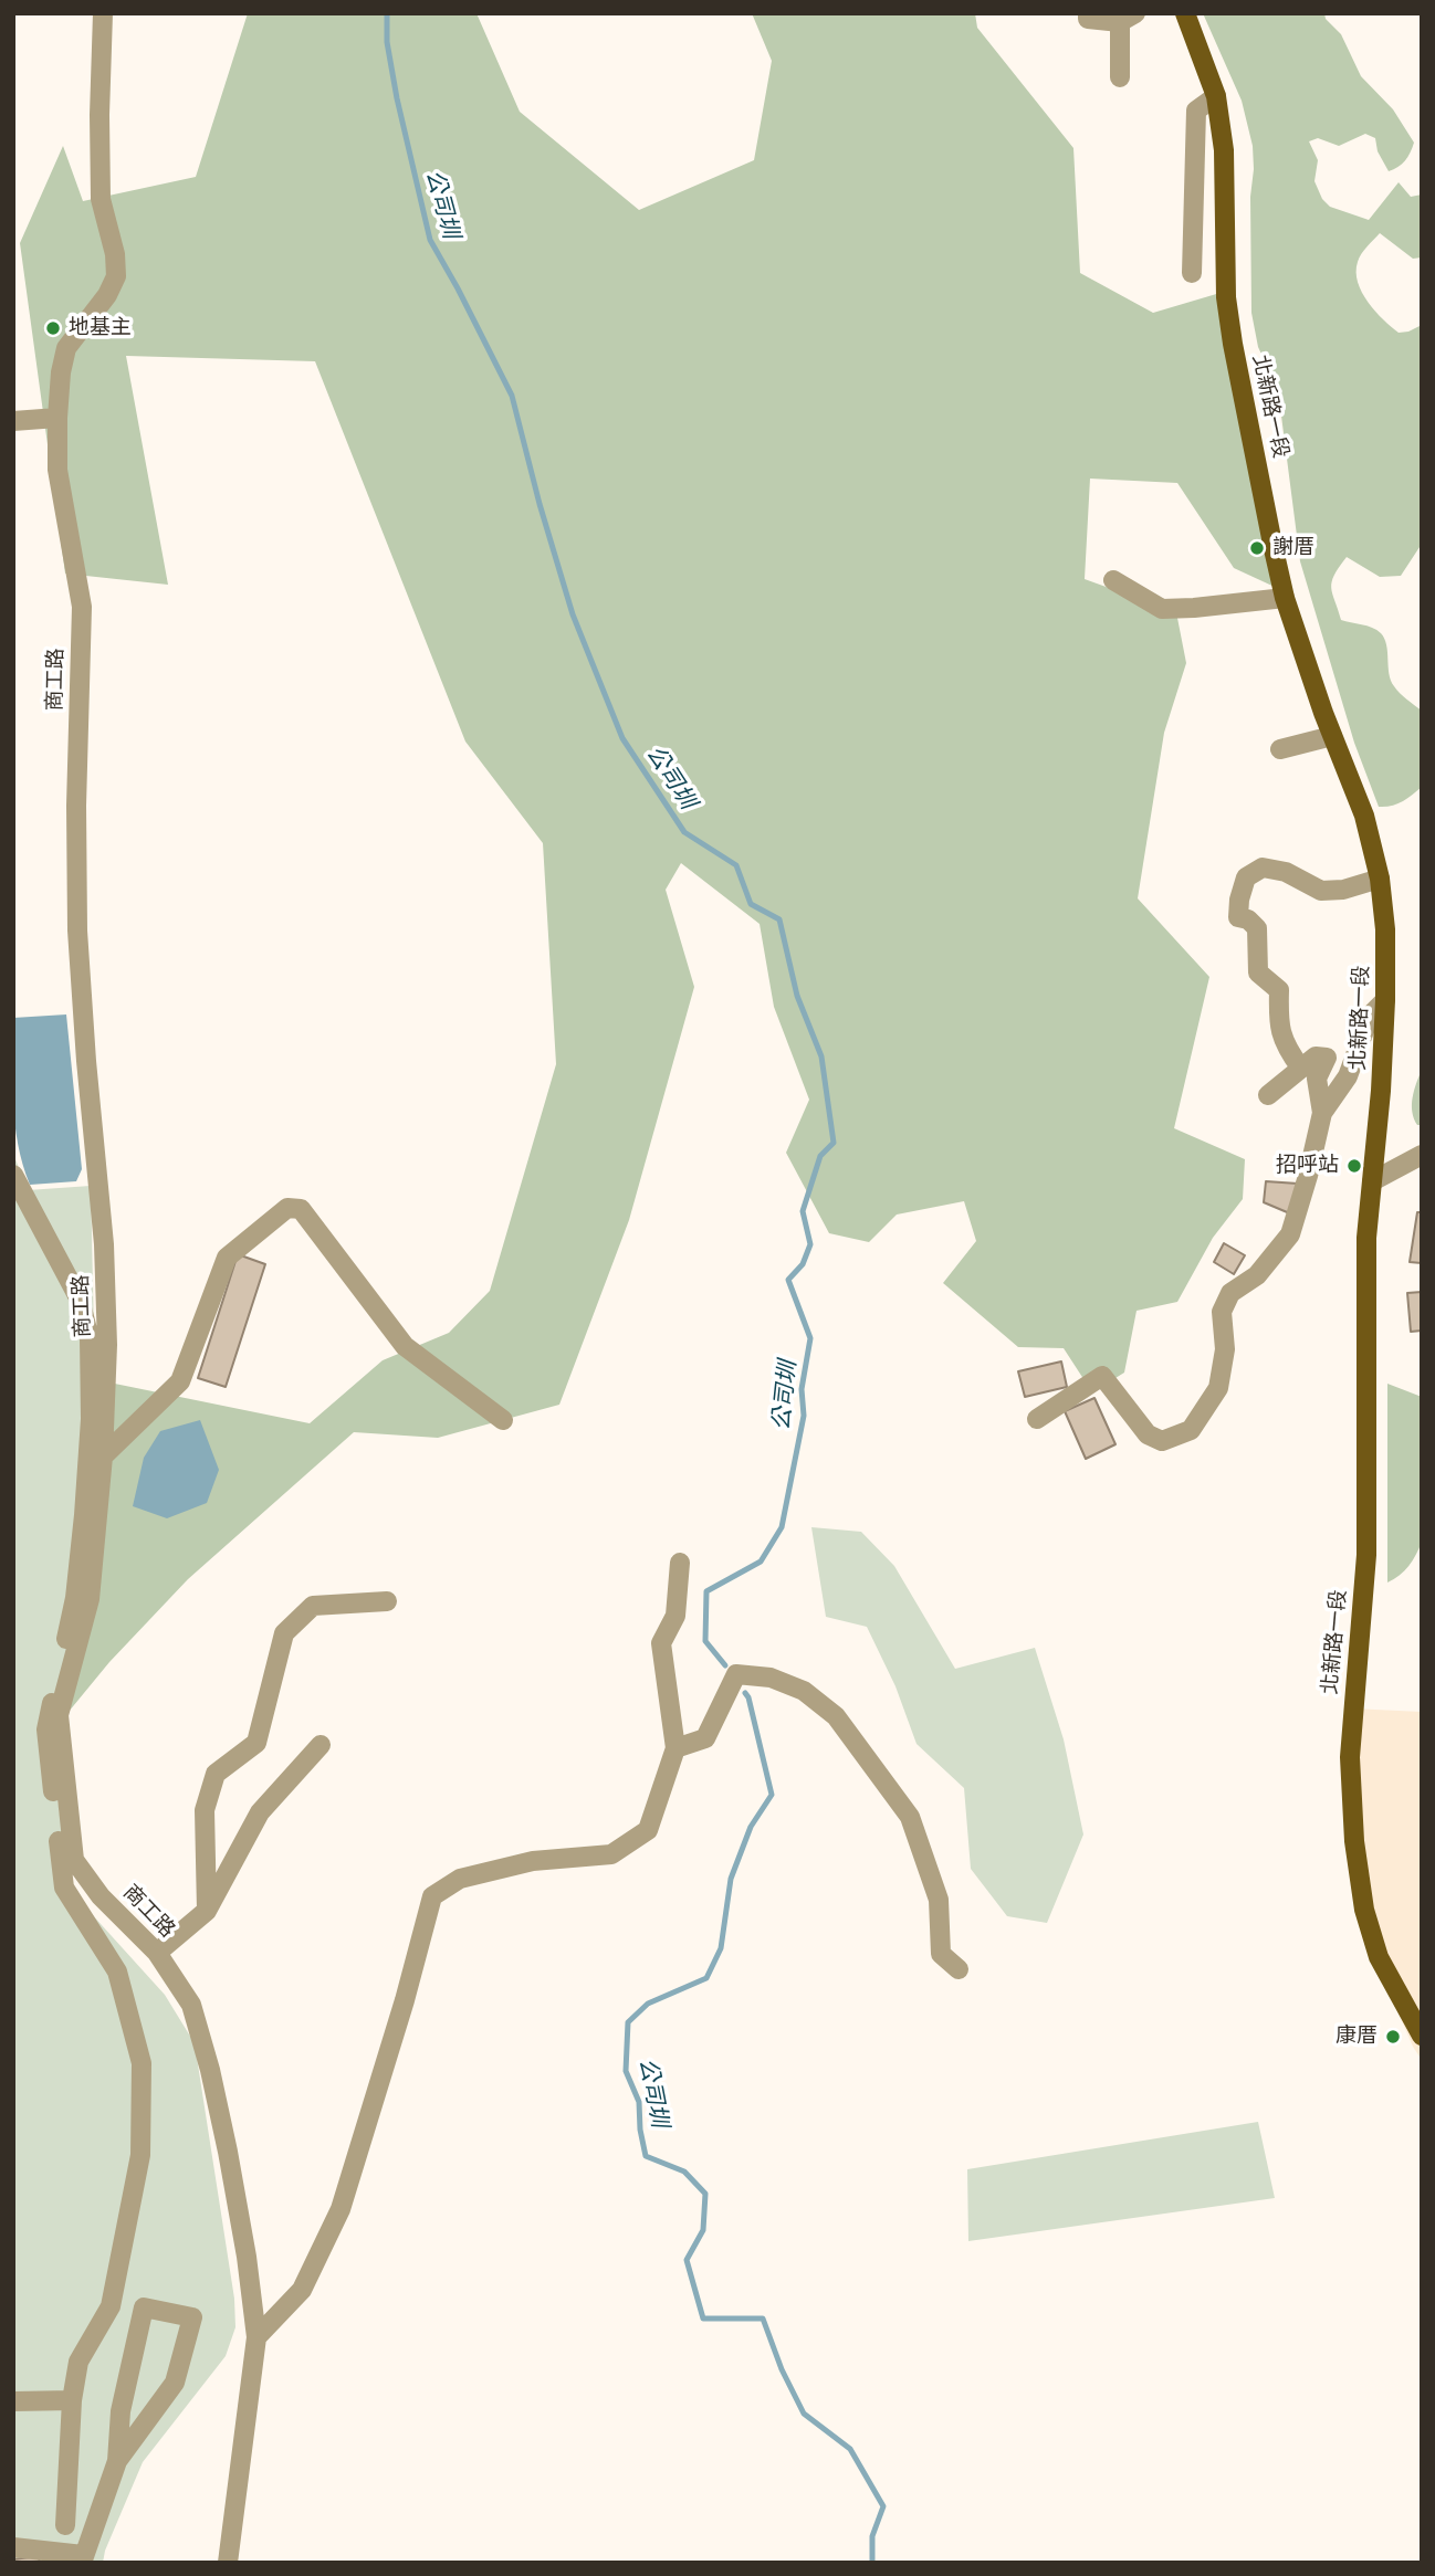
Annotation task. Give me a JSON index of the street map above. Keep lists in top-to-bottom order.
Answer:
{
  "streets": {
    "main road": ["北新路一段"],
    "street": ["商工路"]
  },
  "water": ["公司圳"],
  "places": [
    "地基主",
    "謝厝",
    "招呼站",
    "康厝"
  ]
}
